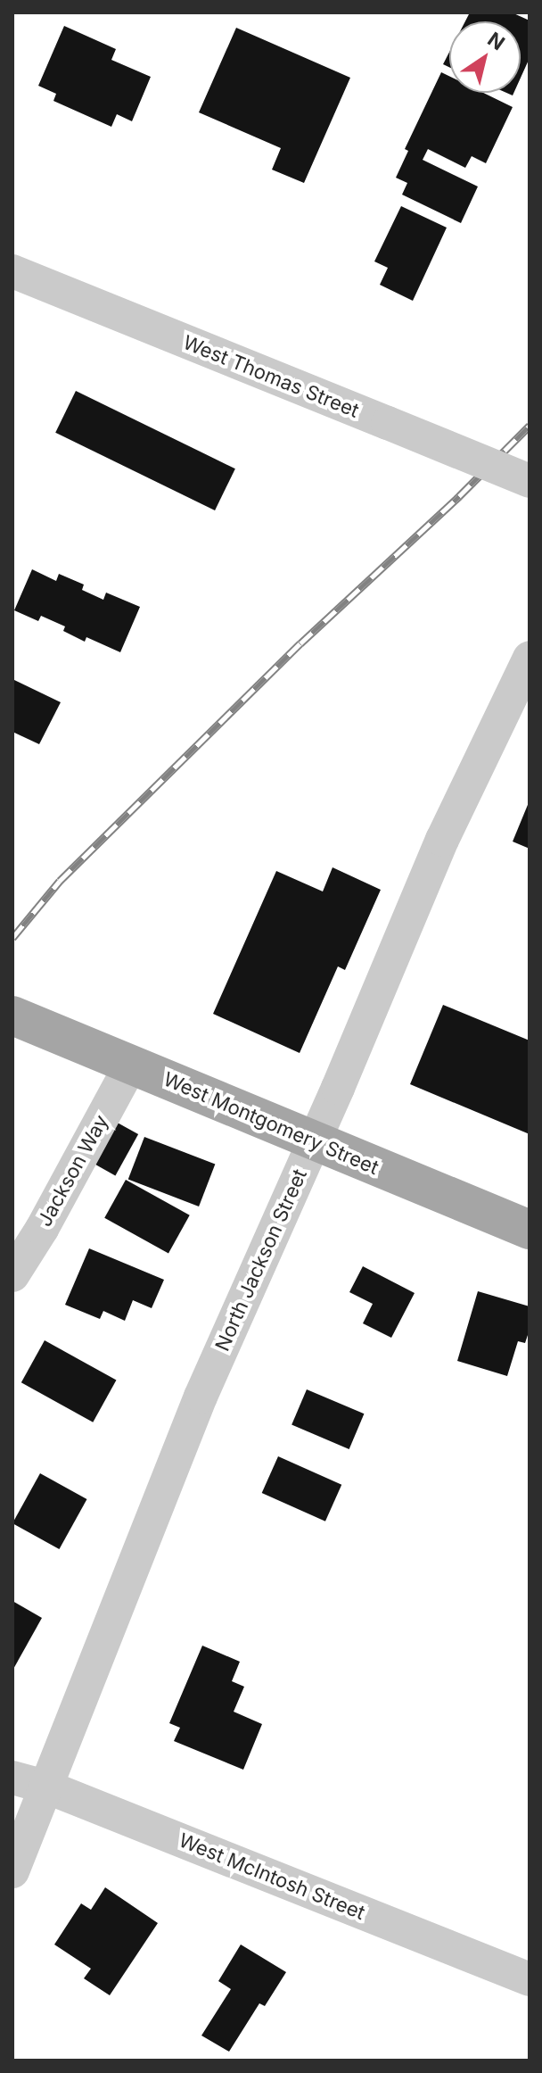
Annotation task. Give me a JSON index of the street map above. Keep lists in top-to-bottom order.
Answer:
{
  "streets": {
    "main road": ["West Montgomery Street"],
    "street": [
      "West Thomas Street",
      "Jackson Way",
      "North Jackson Street",
      "West McIntosh Street"
    ]
  },
  "crossings": [
    ["West Montgomery Street", "Jackson Way"],
    ["West Montgomery Street", "North Jackson Street"],
    ["North Jackson Street", "West McIntosh Street"]
  ],
  "north": "top right"
}
